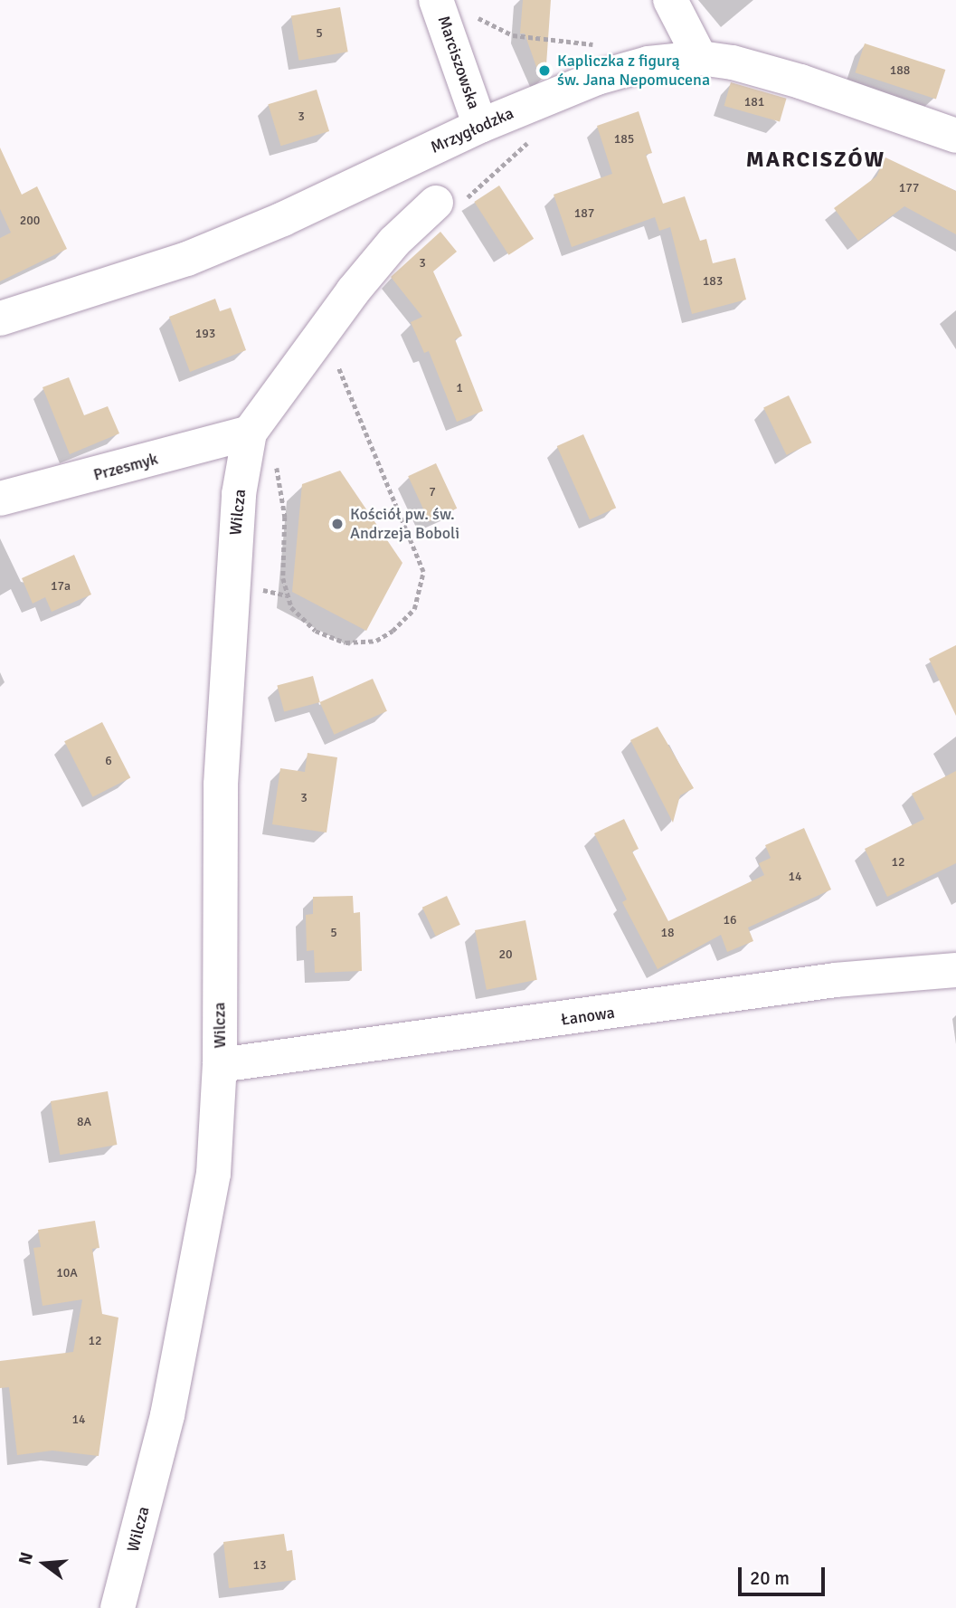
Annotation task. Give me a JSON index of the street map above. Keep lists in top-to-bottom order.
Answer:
{
  "streets": {
    "street": [
      "Marciszowska",
      "Mrzygłodzka",
      "Przesmyk",
      "Wilcza",
      "Łanowa"
    ]
  },
  "crossings": [
    ["Marciszowska", "Mrzygłodzka"],
    ["Przesmyk", "Wilcza"],
    ["Wilcza", "Łanowa"]
  ],
  "districts": ["MARCISZÓW"],
  "places": ["Kapliczka z figurą św. Jana Nepomucena", "Kościół pw. św. Andrzeja Boboli"],
  "house_numbers": [
    "5",
    "188",
    "181",
    "3",
    "185",
    "177",
    "187",
    "200",
    "3",
    "183",
    "193",
    "1",
    "7",
    "17a",
    "6",
    "3",
    "12",
    "14",
    "16",
    "5",
    "18",
    "20",
    "8A",
    "10A",
    "12",
    "14",
    "13"
  ],
  "scale_bar": "20 m",
  "north": "left"
}
